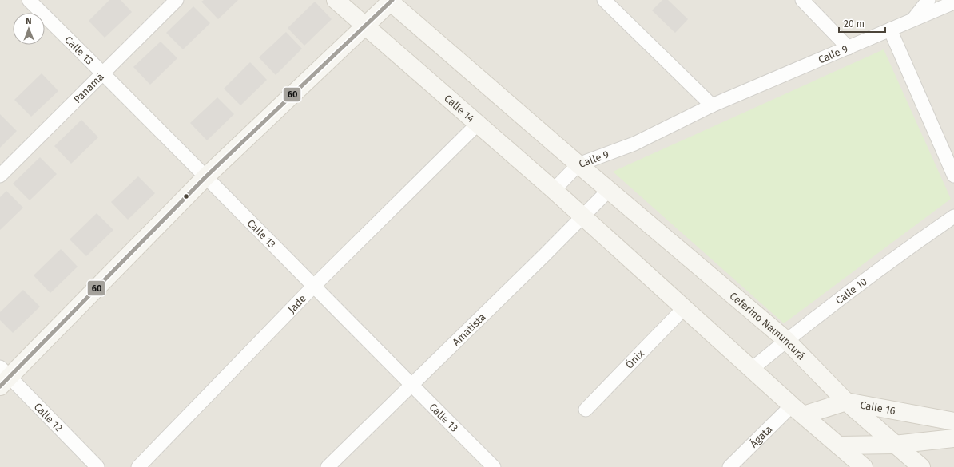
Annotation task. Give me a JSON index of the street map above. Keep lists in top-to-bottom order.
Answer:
{
  "streets": {
    "street": [
      "Calle 13",
      "Calle 9",
      "Panamá",
      "Calle 14",
      "Calle 10",
      "Jade",
      "Ceferino Namuncurá",
      "Amatista",
      "Ónix",
      "Calle 16",
      "Calle 12",
      "Ágata"
    ]
  },
  "crossings": [
    ["Calle 13", "Panamá"],
    ["Calle 13", "Jade"],
    ["Calle 13", "Amatista"],
    ["Calle 9", "Calle 14"],
    ["Calle 14", "Jade"],
    ["Calle 14", "Amatista"],
    ["Calle 10", "Ceferino Namuncurá"],
    ["Ceferino Namuncurá", "Amatista"],
    ["Ceferino Namuncurá", "Calle 16"],
    ["Calle 16", "Ágata"]
  ],
  "lines": ["transit line 60"],
  "scale_bar": "20 m",
  "north": "top"
}
